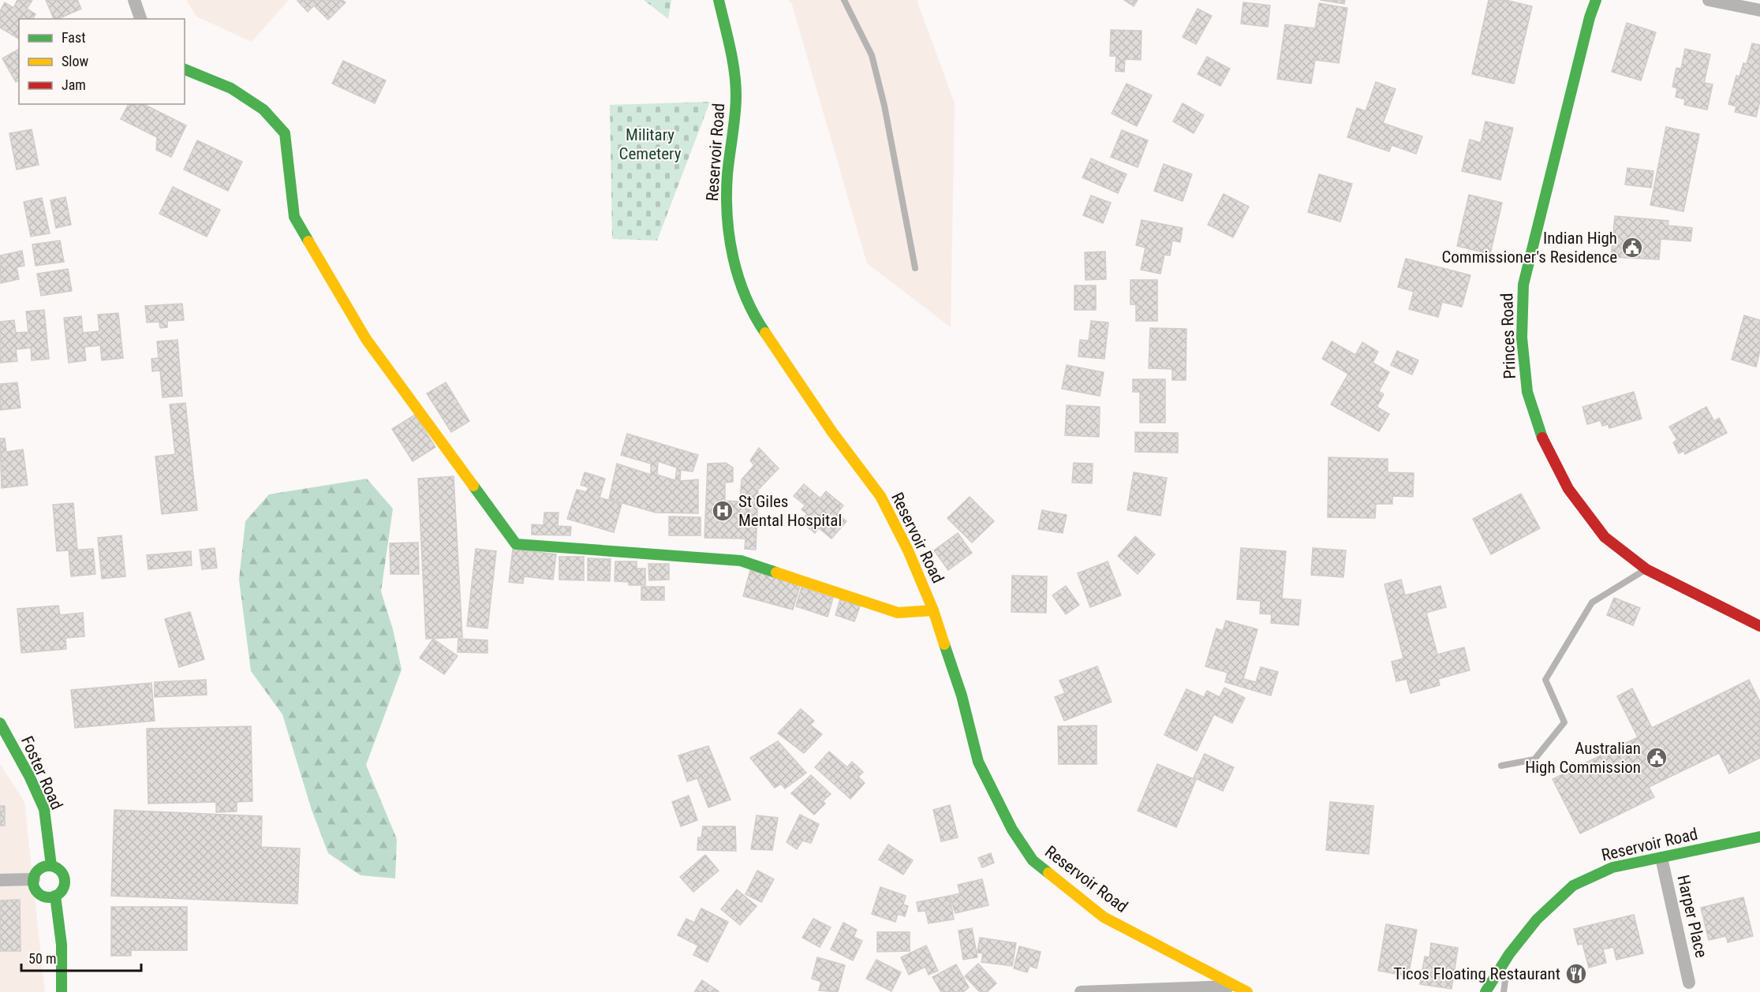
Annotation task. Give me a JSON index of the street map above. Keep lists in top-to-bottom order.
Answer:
{
  "streets": {
    "main road": ["Reservoir Road", "Princes Road", "Foster Road"],
    "street": ["Harper Place"]
  },
  "crossings": [
    ["Reservoir Road", "Harper Place"]
  ],
  "parks": ["Military Cemetery"],
  "places": {
    "public building": ["Indian High Commissioner's Residence", "Australian High Commission"],
    "hospital": ["St Giles Mental Hospital"],
    "restaurant": ["Ticos Floating Restaurant"]
  },
  "legend": ["Fast", "Slow", "Jam"],
  "scale_bar": "50 m"
}
